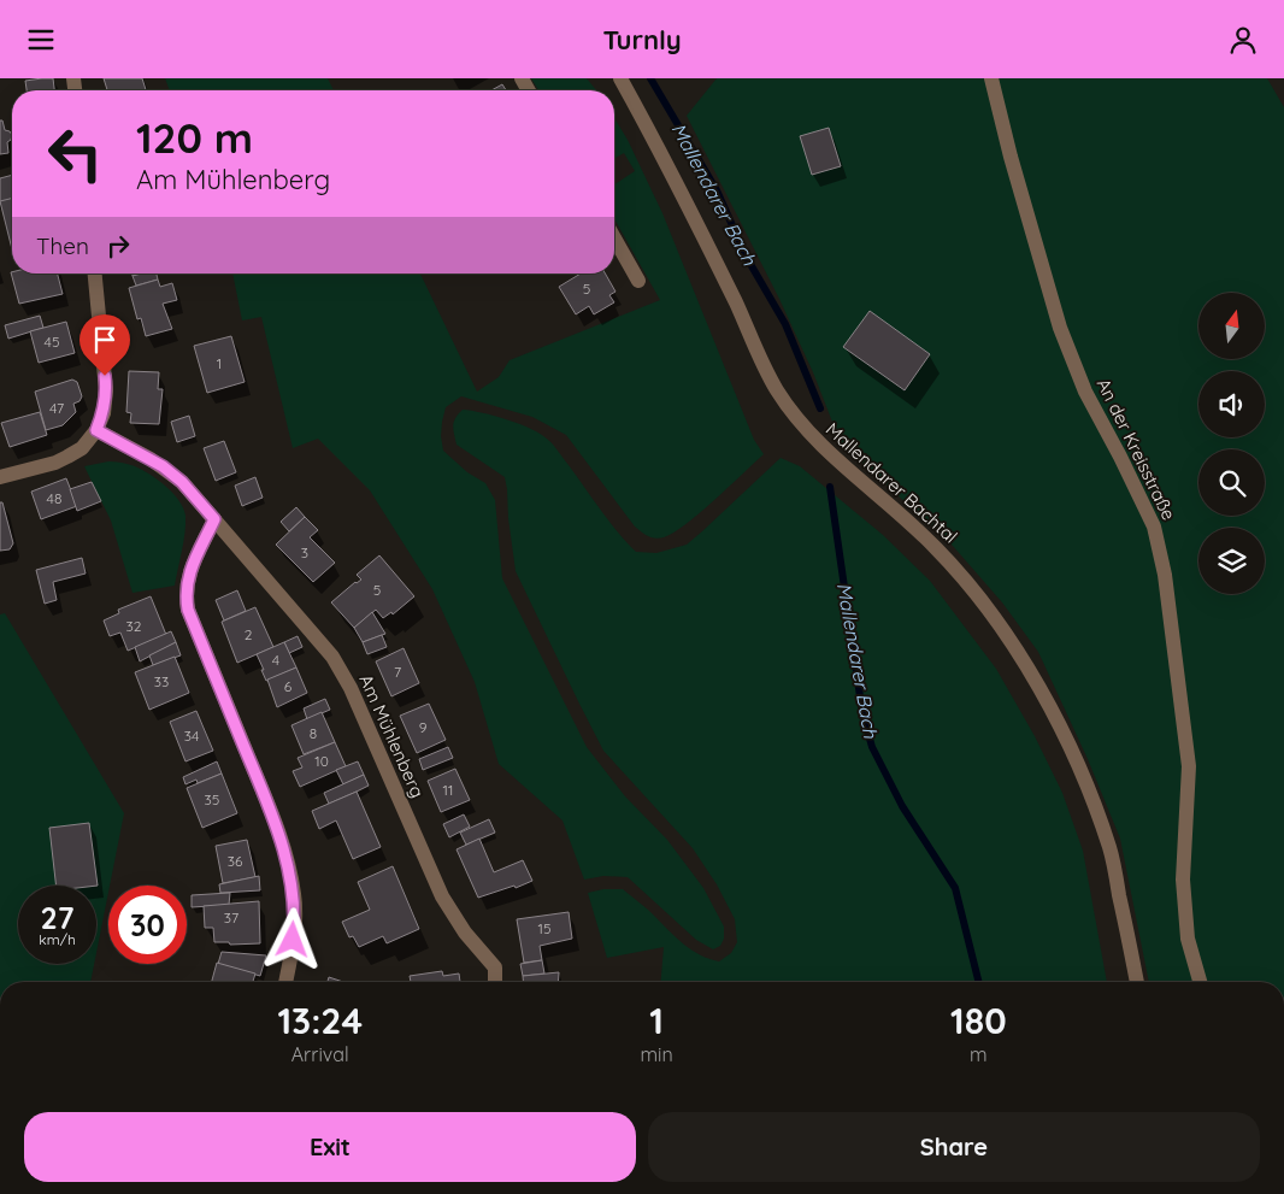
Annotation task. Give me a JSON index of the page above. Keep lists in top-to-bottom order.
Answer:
{
  "streets": {
    "street": ["An der Kreisstraße", "Mallendarer Bachtal", "Am Mühlenberg"]
  },
  "water": ["Mallendarer Bach"],
  "house_numbers": [
    "5",
    "45",
    "1",
    "47",
    "48",
    "3",
    "5",
    "32",
    "2",
    "4",
    "7",
    "33",
    "6",
    "9",
    "8",
    "34",
    "10",
    "11",
    "35",
    "36",
    "37",
    "15"
  ],
  "north": "top",
  "page": {
    "header": "Turnly",
    "turn": ["120 m", "Am Mühlenberg"],
    "then": "Then",
    "speed": "27 km/h",
    "limit": "30",
    "eta": [
      "13:24",
      "Arrival",
      "1",
      "min",
      "180",
      "m"
    ],
    "buttons": ["Exit", "Share"]
  }
}
